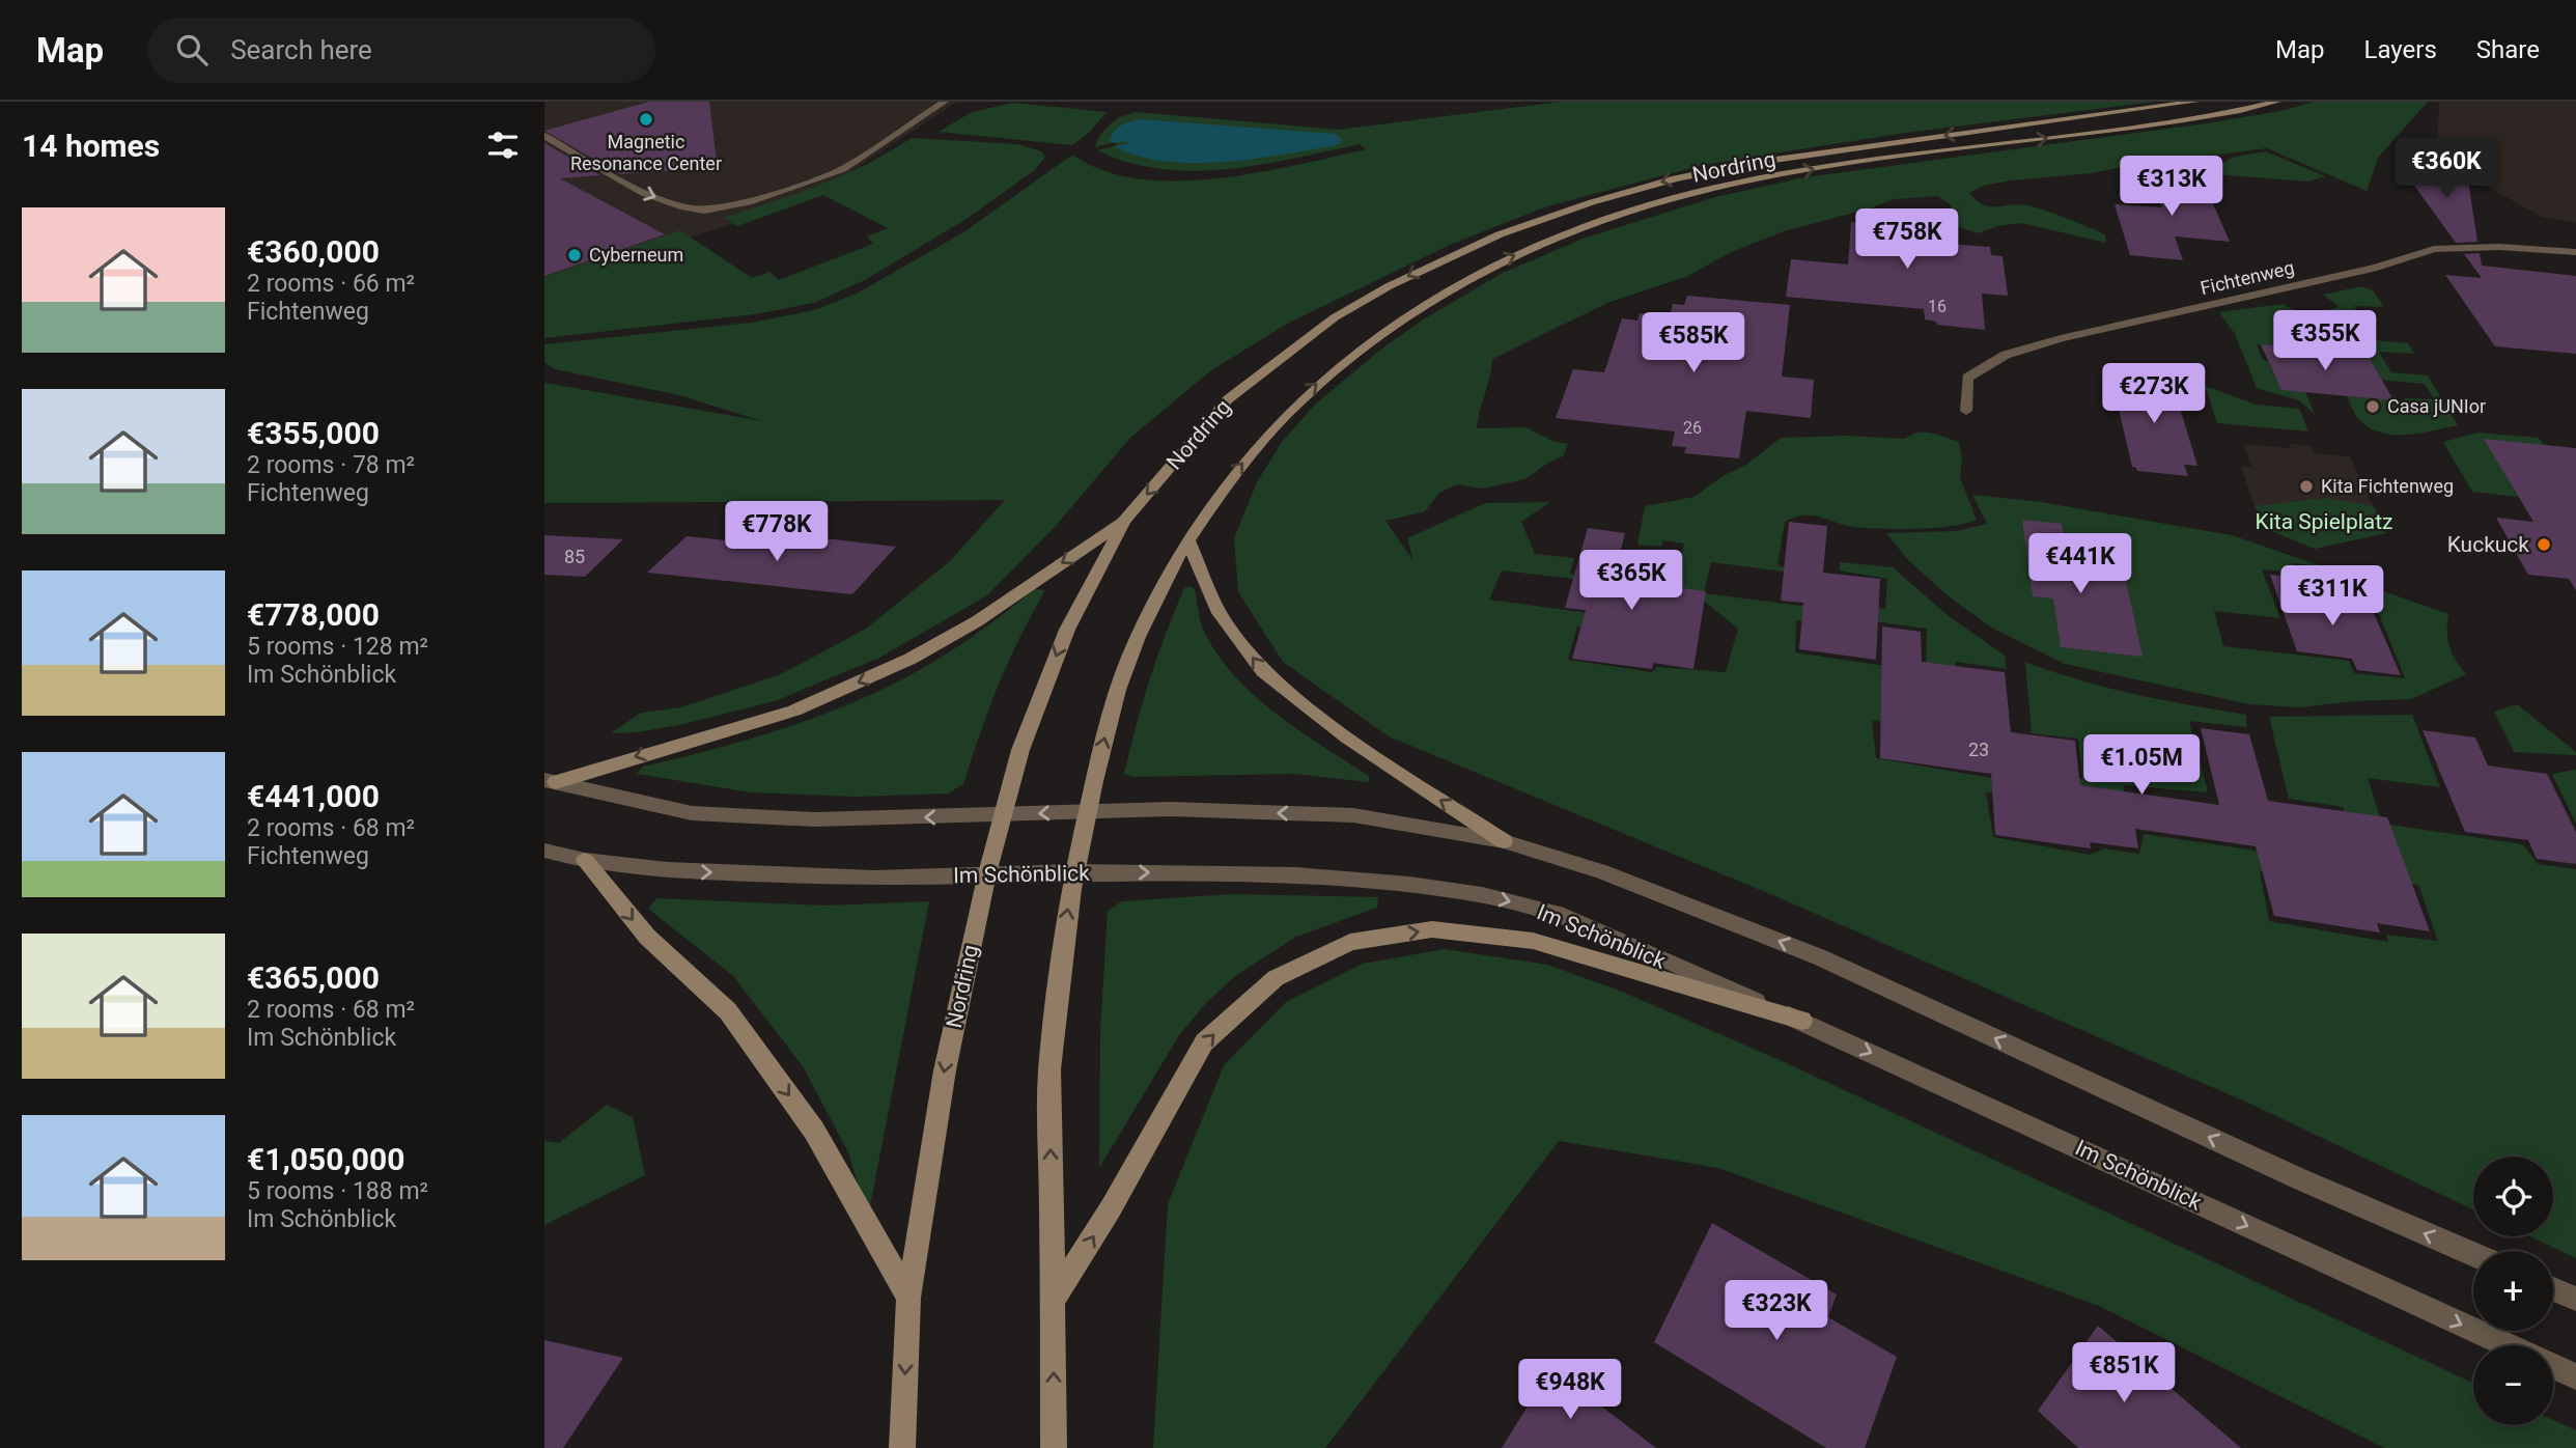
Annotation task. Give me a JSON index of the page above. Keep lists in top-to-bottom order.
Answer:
{
  "streets": {
    "street": ["Nordring", "Fichtenweg", "Im Schönblick"]
  },
  "crossings": [
    ["Nordring", "Im Schönblick"]
  ],
  "parks": ["Kita Spielplatz"],
  "places": [
    "Magnetic Resonance Center",
    "Cyberneum",
    "Casa jUNIor",
    "Kita Fichtenweg",
    "Kuckuck"
  ],
  "house_numbers": [
    "16",
    "26",
    "85",
    "23"
  ],
  "page": {
    "header": "Map",
    "search": "Search here",
    "nav": ["Map", "Layers", "Share"],
    "heading": "14 homes",
    "price": [
      "€360K",
      "€313K",
      "€758K",
      "€355K",
      "€585K",
      "€273K",
      "€778K",
      "€441K",
      "€365K",
      "€311K",
      "€1.05M",
      "€323K",
      "€851K",
      "€948K"
    ],
    "list": [
      {
        "name": "€360,000",
        "note": "2 rooms · 66 m² · Fichtenweg"
      },
      {
        "name": "€355,000",
        "note": "2 rooms · 78 m² · Fichtenweg"
      },
      {
        "name": "€778,000",
        "note": "5 rooms · 128 m² · Im Schönblick"
      },
      {
        "name": "€441,000",
        "note": "2 rooms · 68 m² · Fichtenweg"
      },
      {
        "name": "€365,000",
        "note": "2 rooms · 68 m² · Im Schönblick"
      },
      {
        "name": "€1,050,000",
        "note": "5 rooms · 188 m² · Im Schönblick"
      }
    ],
    "map_buttons": ["+", "−"]
  }
}
